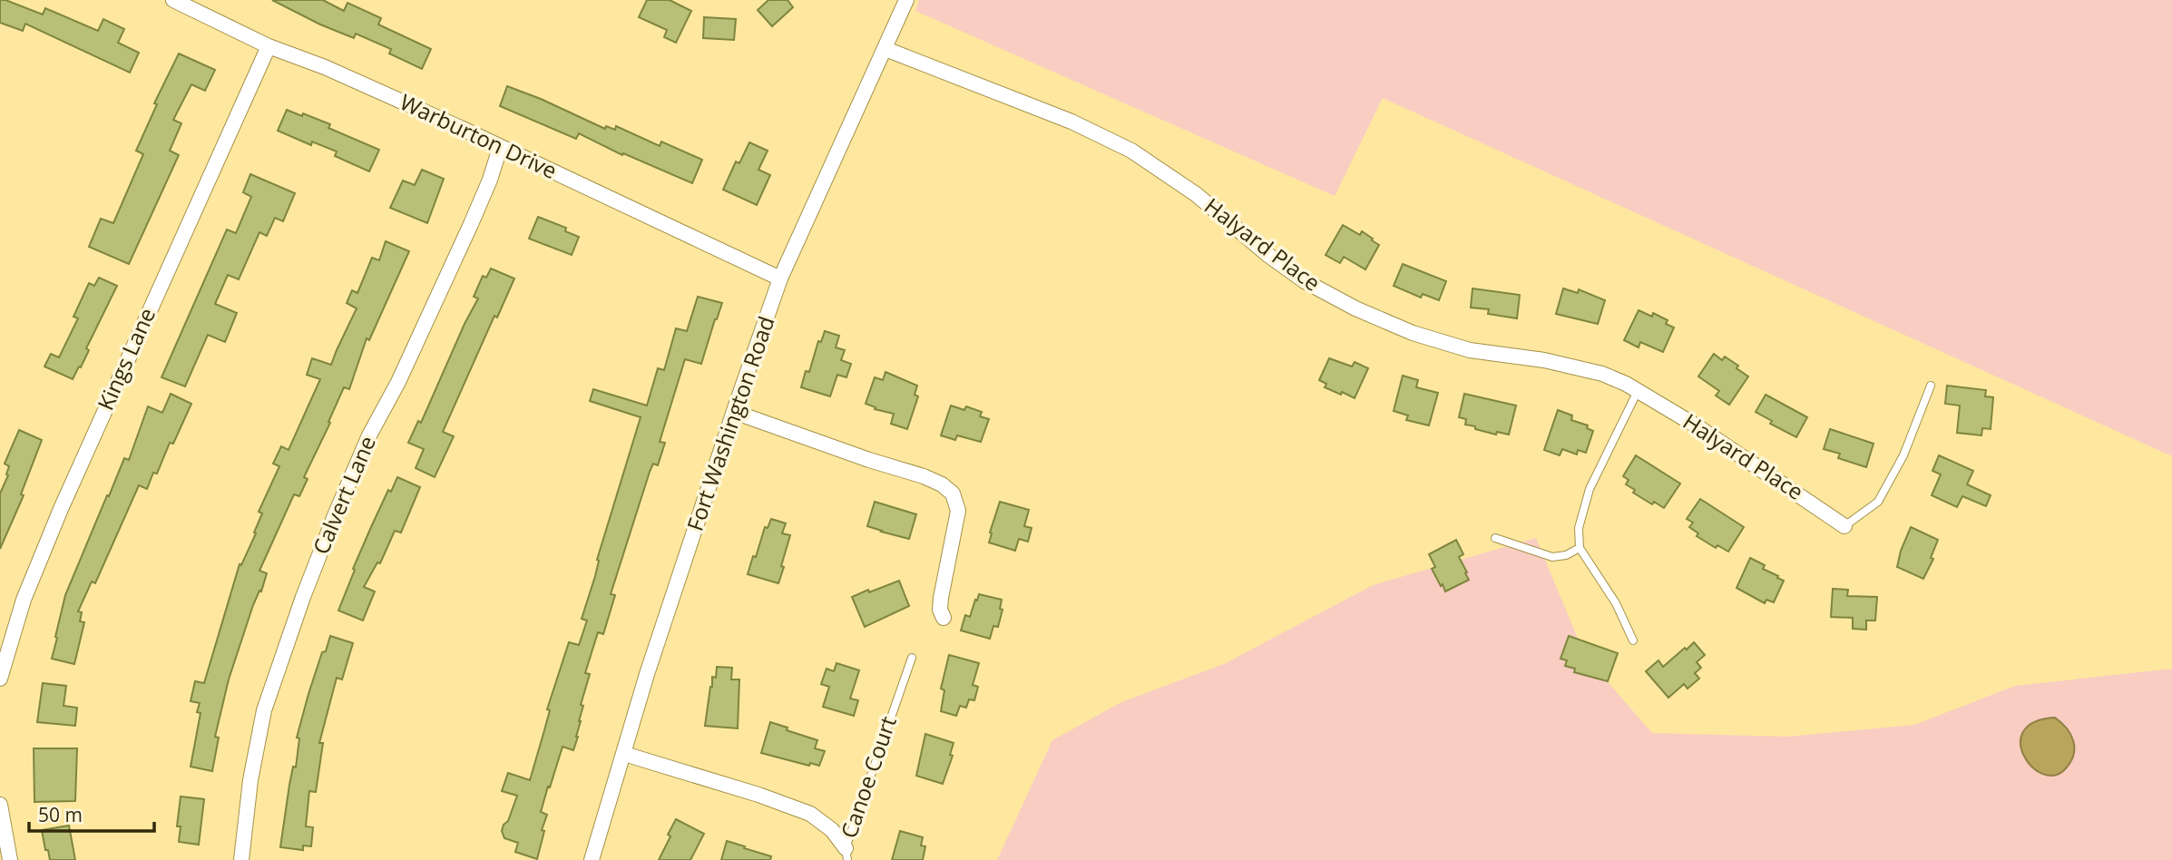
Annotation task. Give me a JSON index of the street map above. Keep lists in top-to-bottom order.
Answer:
{
  "streets": {
    "street": [
      "Warburton Drive",
      "Halyard Place",
      "Kings Lane",
      "Fort Washington Road",
      "Calvert Lane",
      "Canoe Court"
    ]
  },
  "crossings": [
    ["Warburton Drive", "Kings Lane"],
    ["Warburton Drive", "Fort Washington Road"],
    ["Warburton Drive", "Calvert Lane"],
    ["Halyard Place", "Fort Washington Road"],
    ["Fort Washington Road", "Canoe Court"]
  ],
  "scale_bar": "50 m"
}
